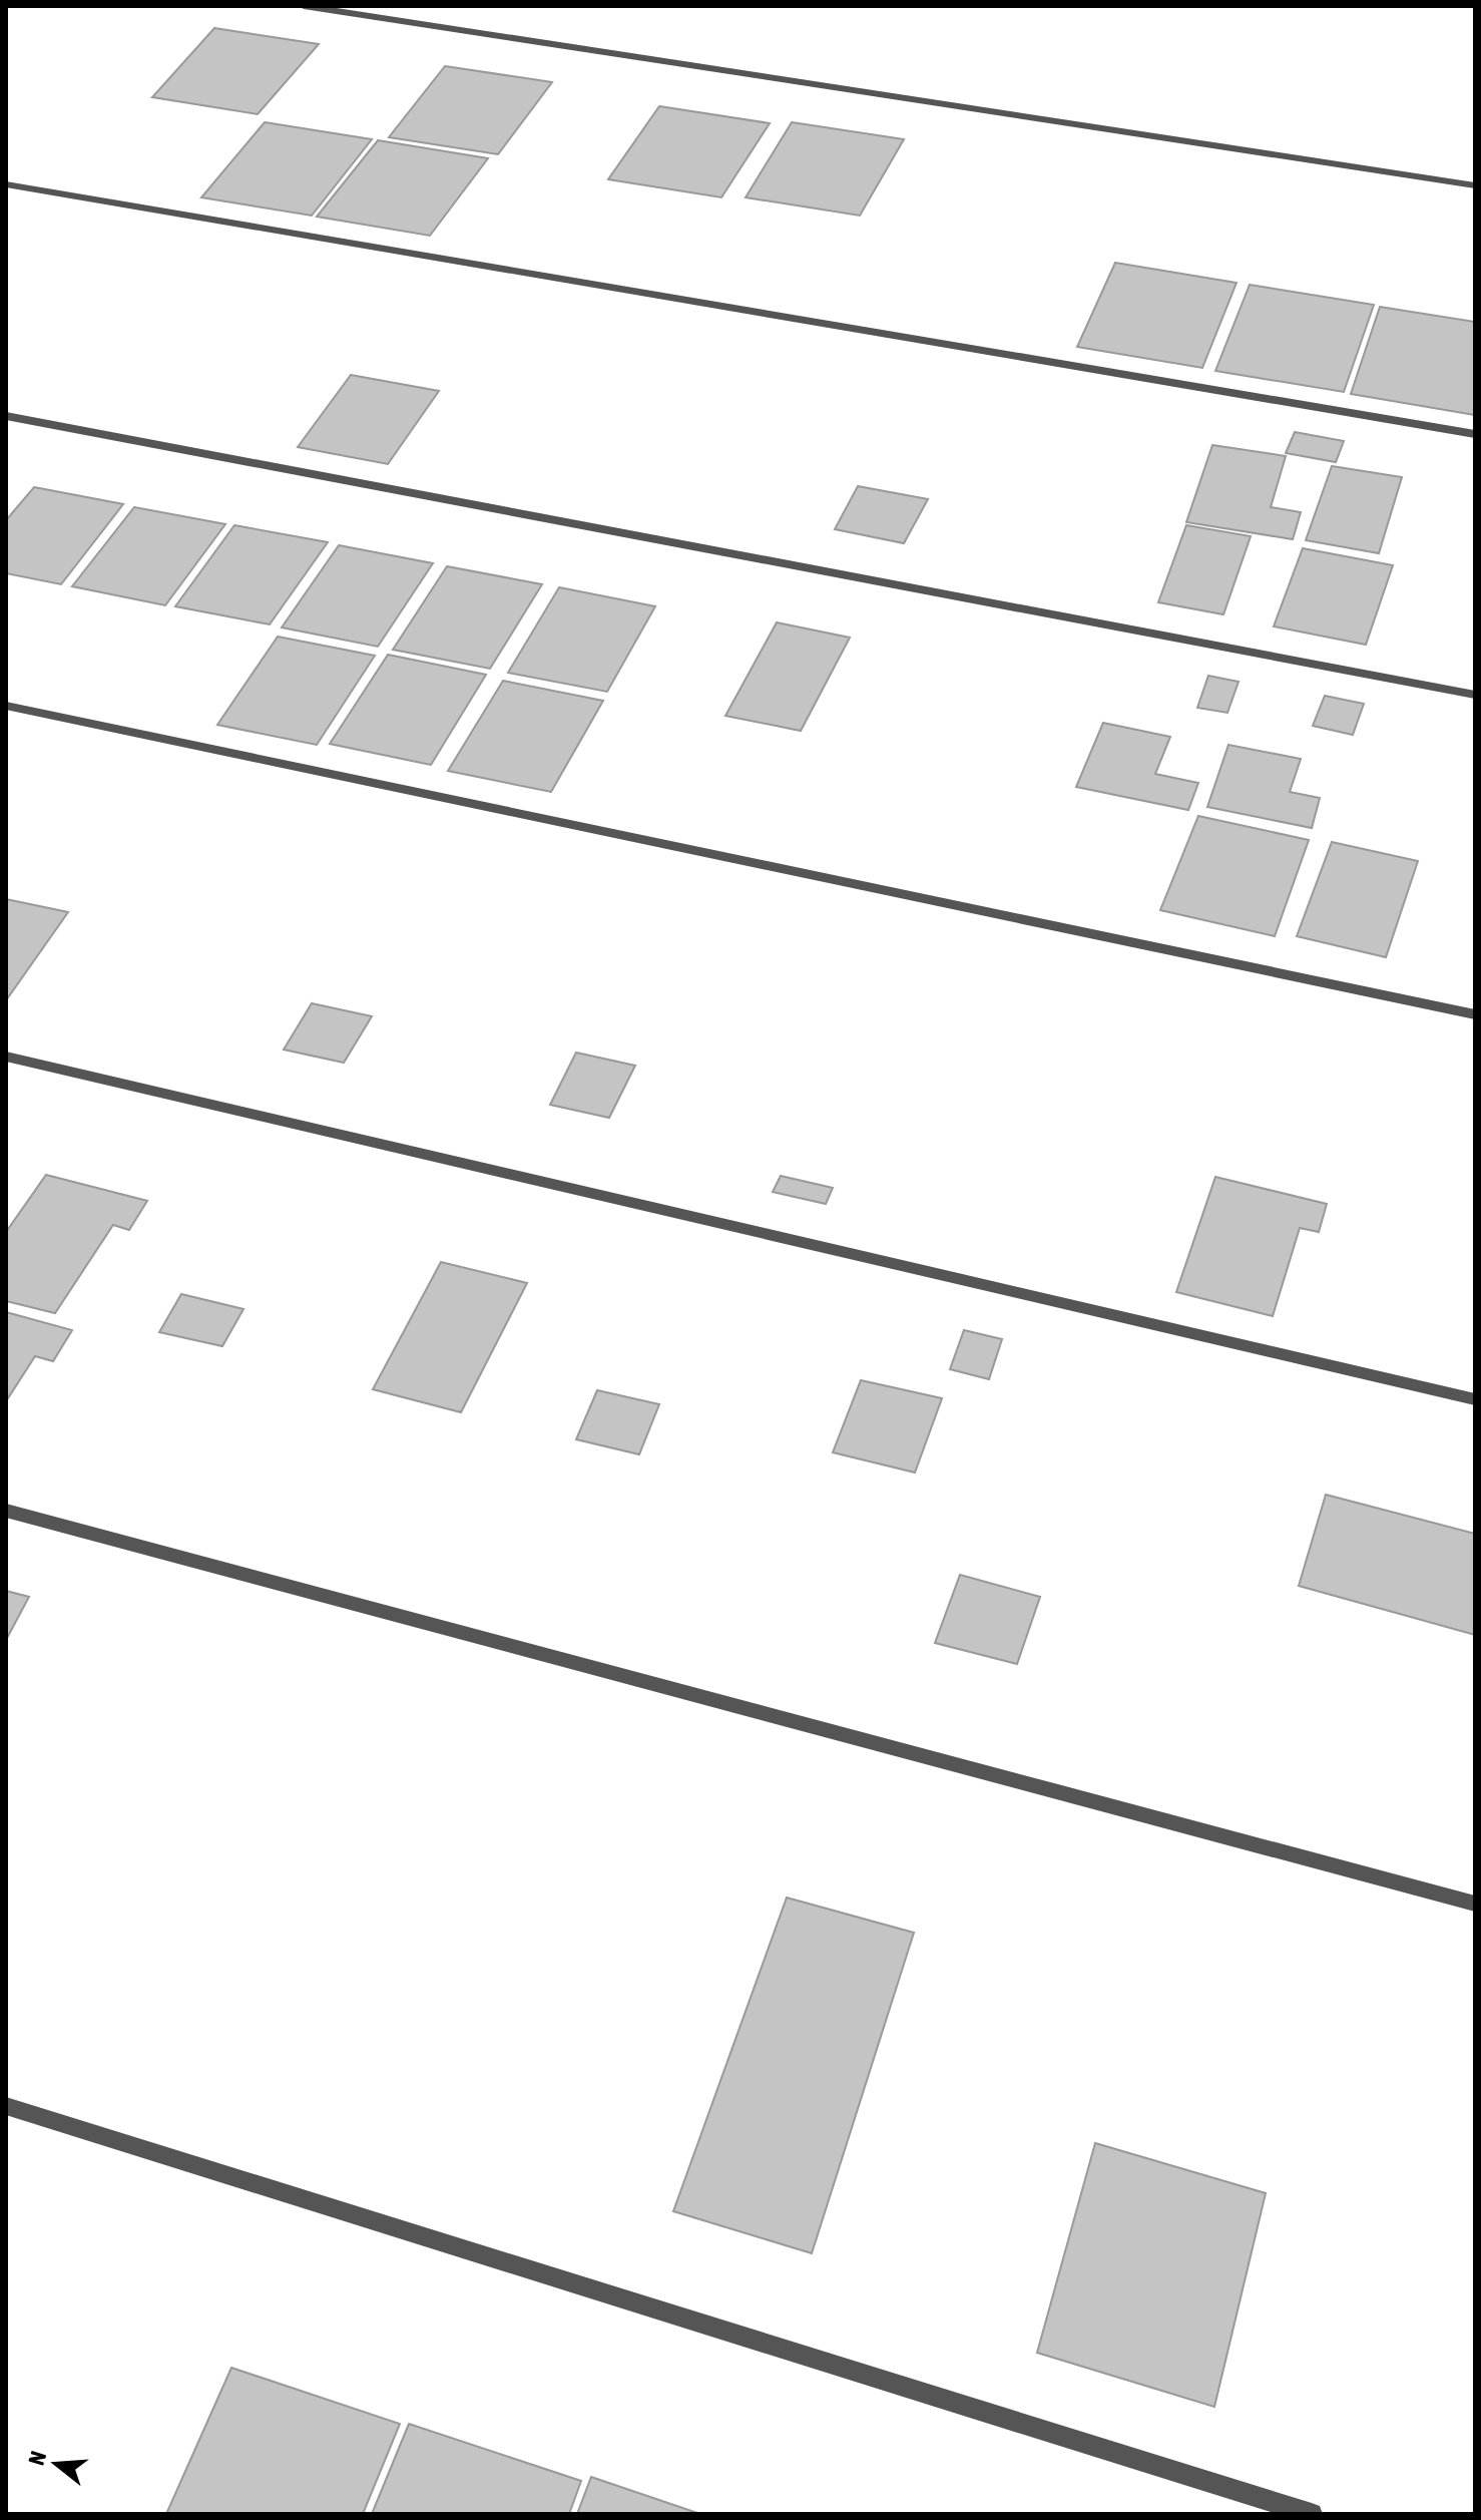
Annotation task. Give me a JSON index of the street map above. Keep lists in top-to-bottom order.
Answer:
{
  "north": "left"
}
